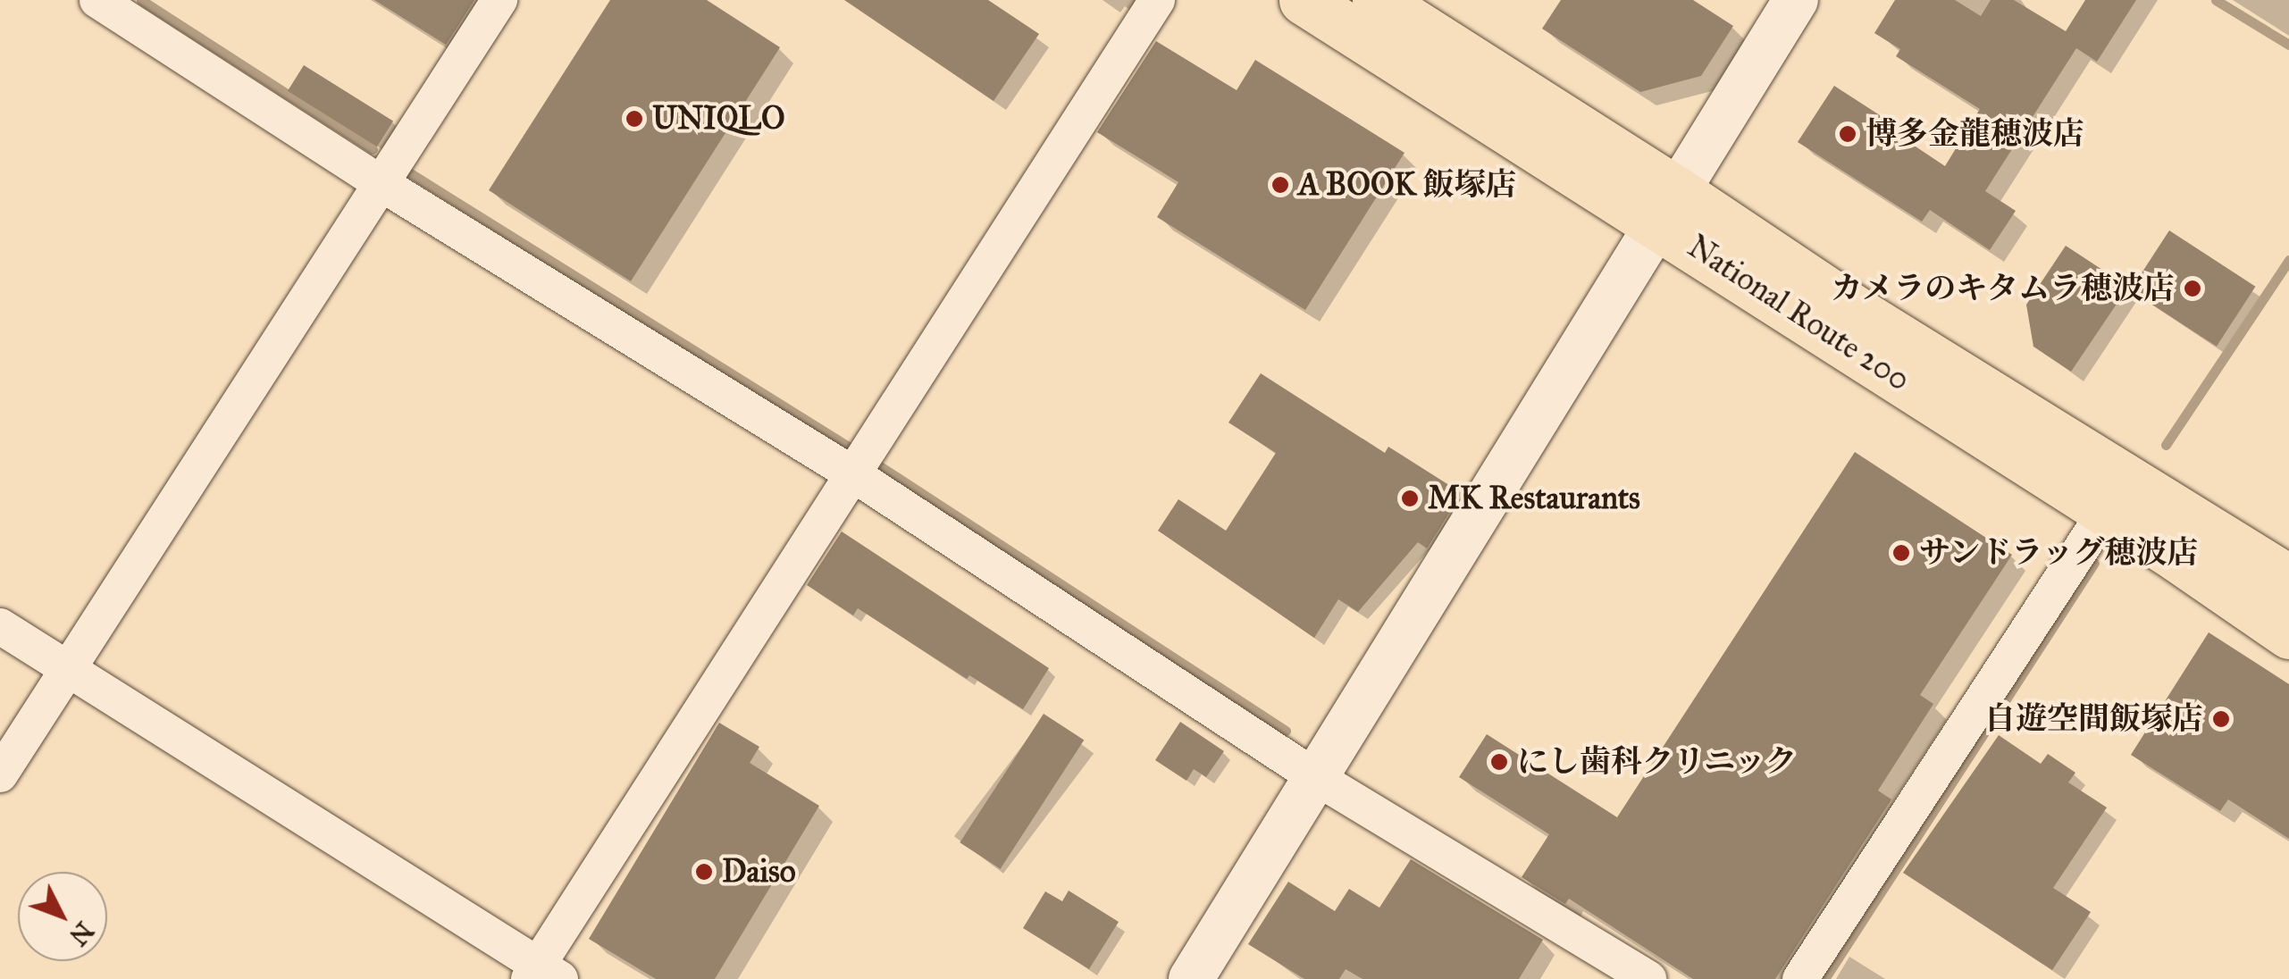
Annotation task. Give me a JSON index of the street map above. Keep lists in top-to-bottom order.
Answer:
{
  "streets": {
    "highway": ["National Route 200"]
  },
  "places": [
    "UNIQLO",
    "博多金龍穂波店",
    "A BOOK 飯塚店",
    "カメラのキタムラ穂波店",
    "MK Restaurants",
    "サンドラッグ穂波店",
    "自遊空間飯塚店",
    "にし歯科クリニック",
    "Daiso"
  ],
  "north": "bottom right"
}
